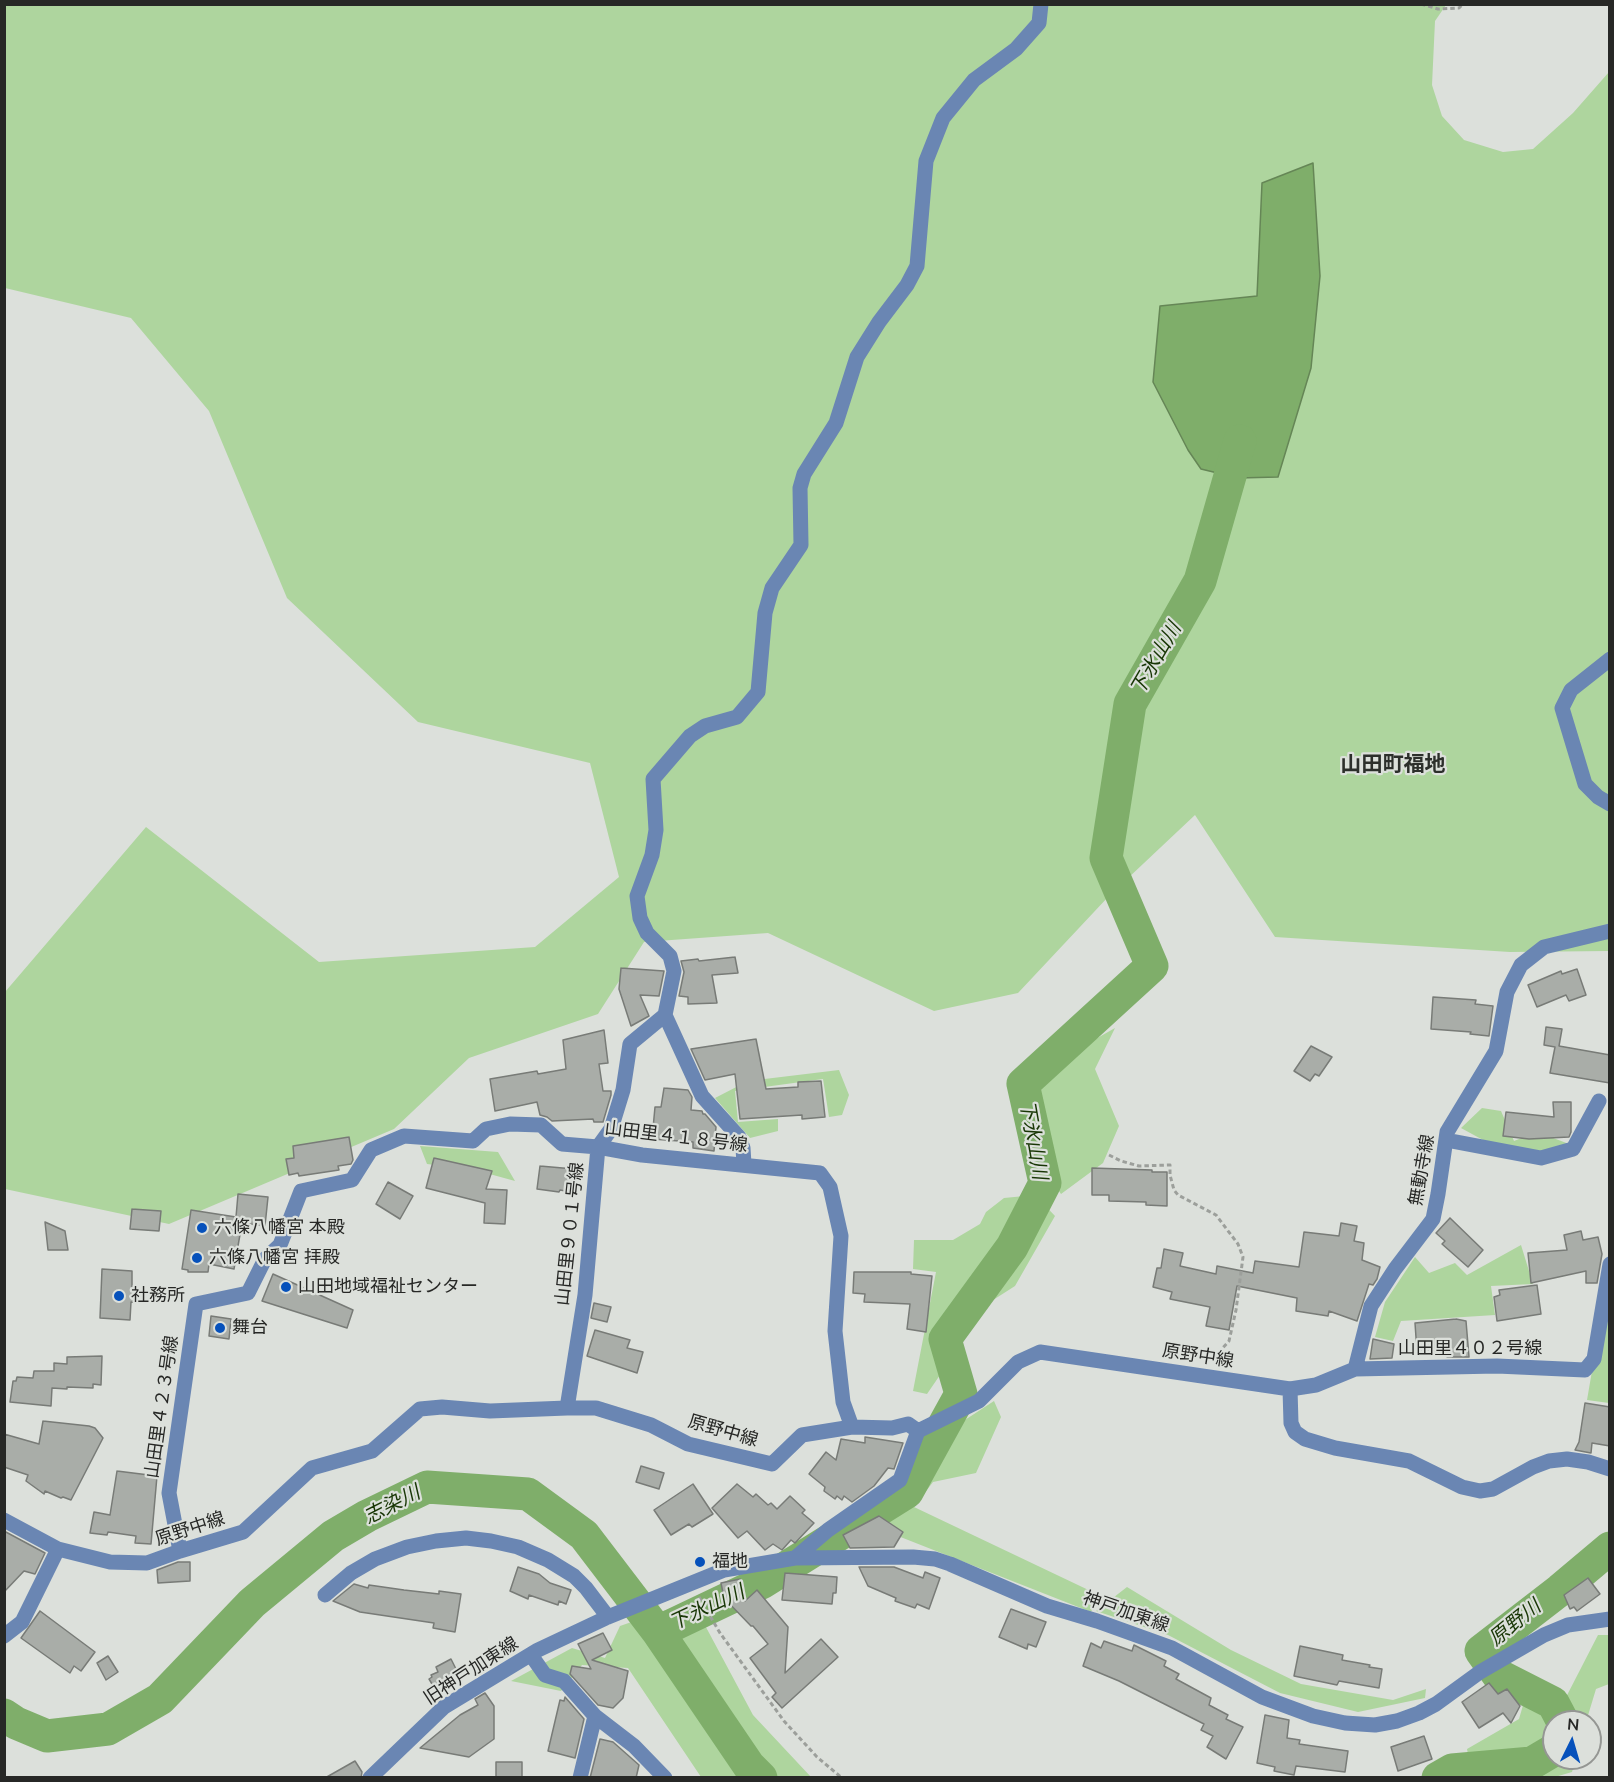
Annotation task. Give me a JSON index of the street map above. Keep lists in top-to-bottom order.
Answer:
{
  "streets": {
    "street": [
      "山田里４１８号線",
      "無動寺線",
      "山田里９０１号線",
      "山田里４０２号線",
      "原野中線",
      "山田里４２３号線",
      "神戸加東線",
      "旧神戸加東線"
    ]
  },
  "crossings": [
    ["山田里４１８号線", "山田里９０１号線"],
    ["山田里４１８号線", "原野中線"],
    ["山田里４１８号線", "山田里４２３号線"],
    ["無動寺線", "山田里４０２号線"],
    ["山田里９０１号線", "原野中線"],
    ["原野中線", "山田里４２３号線"],
    ["神戸加東線", "旧神戸加東線"]
  ],
  "districts": ["山田町福地"],
  "water": ["下氷山川", "志染川", "原野川"],
  "places": [
    "六條八幡宮 本殿",
    "六條八幡宮 拝殿",
    "山田地域福祉センター",
    "社務所",
    "舞台",
    "福地"
  ],
  "north": "top"
}
